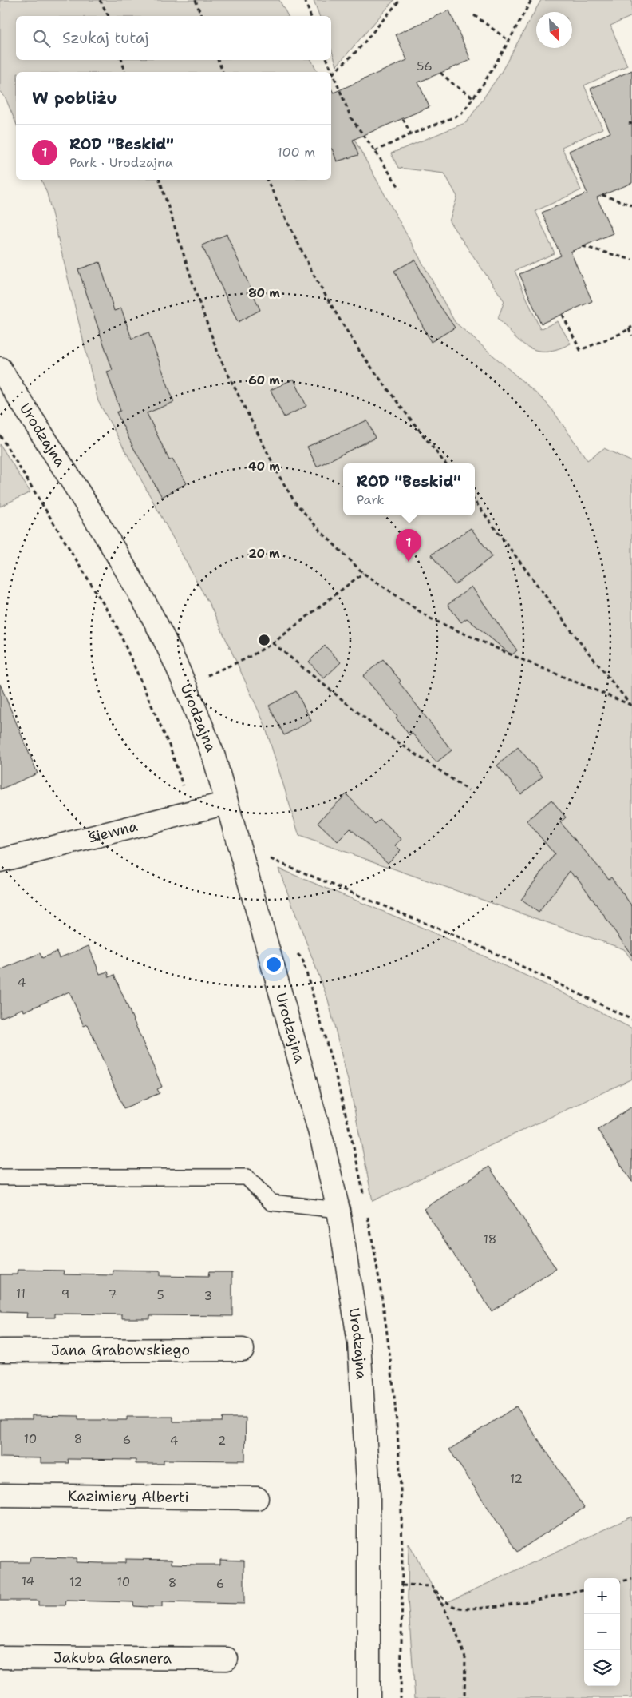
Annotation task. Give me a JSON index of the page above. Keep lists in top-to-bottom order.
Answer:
{
  "streets": {
    "street": [
      "Urodzajna",
      "Siewna",
      "Jana Grabowskiego",
      "Kazimiery Alberti",
      "Jakuba Glasnera"
    ]
  },
  "crossings": [
    ["Urodzajna", "Siewna"]
  ],
  "house_numbers": [
    "56",
    "4",
    "18",
    "11",
    "9",
    "7",
    "5",
    "3",
    "10",
    "8",
    "6",
    "4",
    "2",
    "12",
    "14",
    "12",
    "10",
    "8",
    "6"
  ],
  "north": "bottom right",
  "page": {
    "search": "Szukaj tutaj",
    "heading": "W pobliżu",
    "list": [
      {
        "mark": "1",
        "name": "ROD \"Beskid\"",
        "note": "Park · Urodzajna",
        "value": "100 m"
      }
    ],
    "popup": ["ROD \"Beskid\"", "Park"],
    "pins": "1",
    "map_buttons": ["+", "−"]
  },
  "rings": [
    "80 m",
    "60 m",
    "40 m",
    "20 m"
  ]
}
